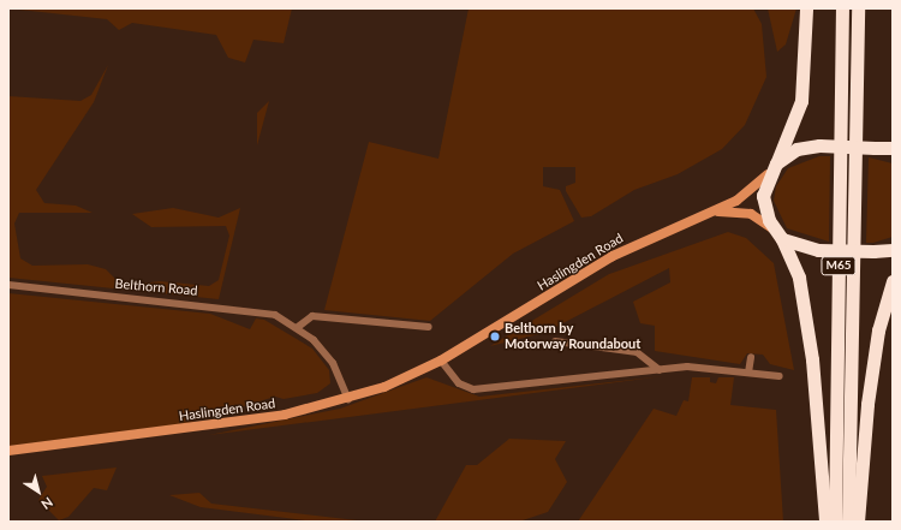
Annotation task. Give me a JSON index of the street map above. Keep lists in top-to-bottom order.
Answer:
{
  "streets": {
    "highway": ["M65"],
    "main road": ["Haslingden Road"],
    "street": ["Belthorn Road"]
  },
  "crossings": [
    ["Haslingden Road", "Belthorn Road"]
  ],
  "places": ["Belthorn by Motorway Roundabout"],
  "north": "bottom right"
}
